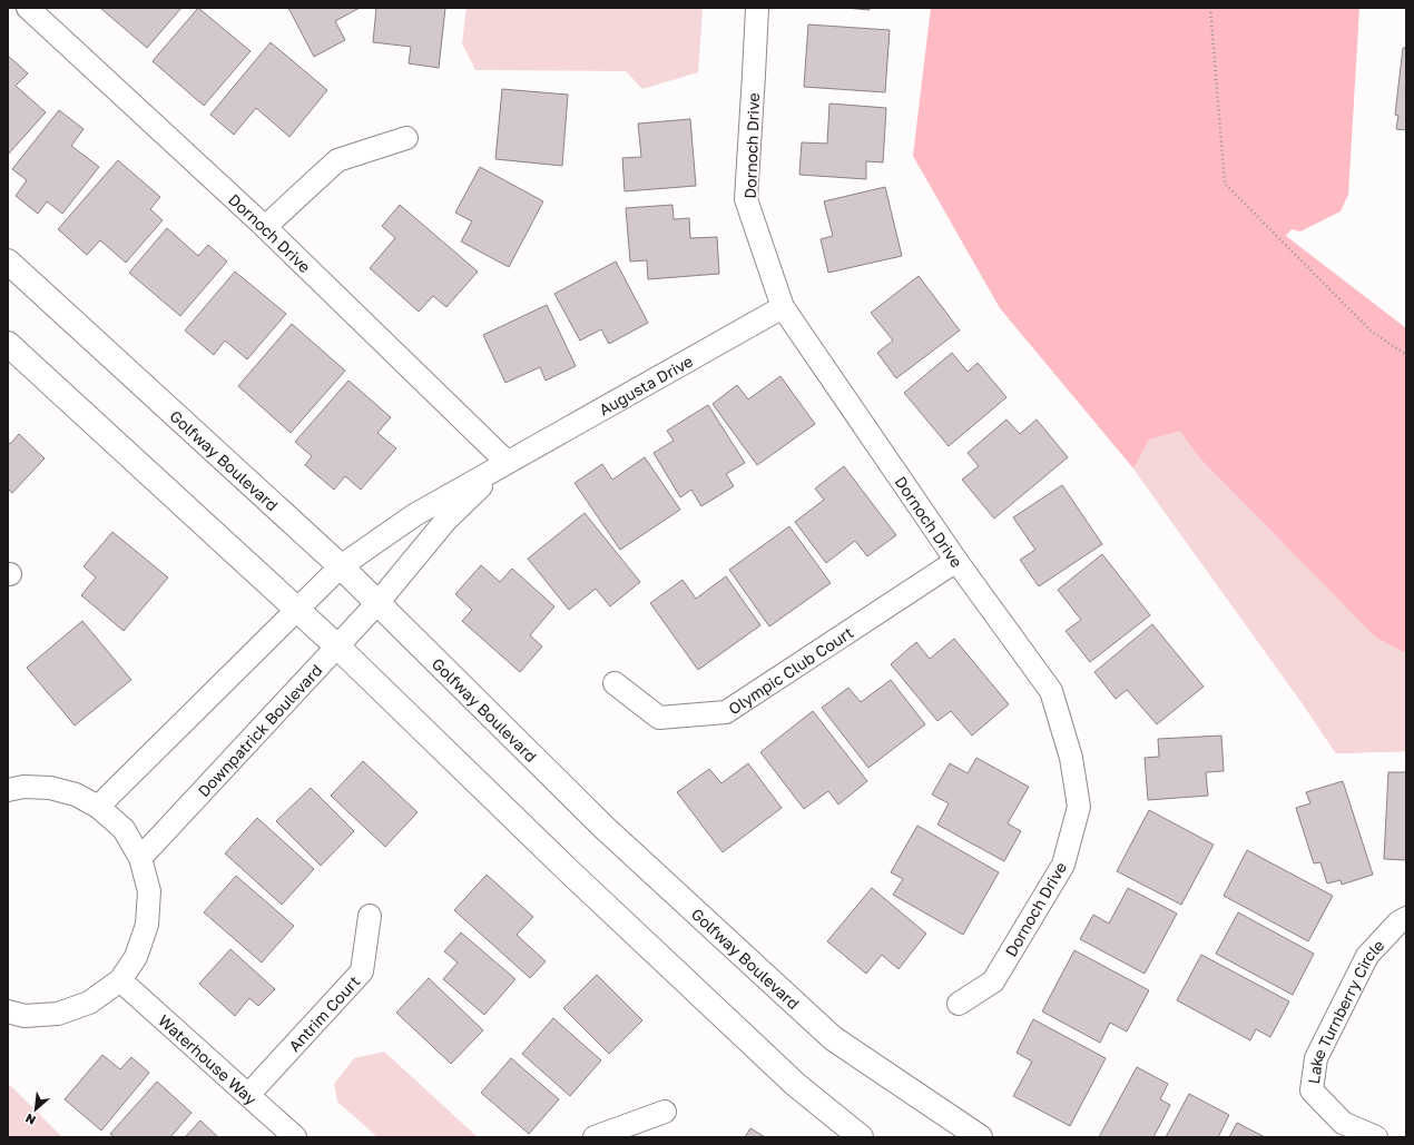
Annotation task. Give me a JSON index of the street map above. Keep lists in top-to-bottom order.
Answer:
{
  "streets": {
    "street": [
      "Dornoch Drive",
      "Augusta Drive",
      "Golfway Boulevard",
      "Olympic Club Court",
      "Downpatrick Boulevard",
      "Antrim Court",
      "Lake Turnberry Circle",
      "Waterhouse Way"
    ]
  },
  "crossings": [
    ["Dornoch Drive", "Augusta Drive"],
    ["Dornoch Drive", "Olympic Club Court"],
    ["Augusta Drive", "Golfway Boulevard"],
    ["Augusta Drive", "Downpatrick Boulevard"],
    ["Golfway Boulevard", "Downpatrick Boulevard"],
    ["Antrim Court", "Waterhouse Way"]
  ],
  "north": "bottom left"
}
